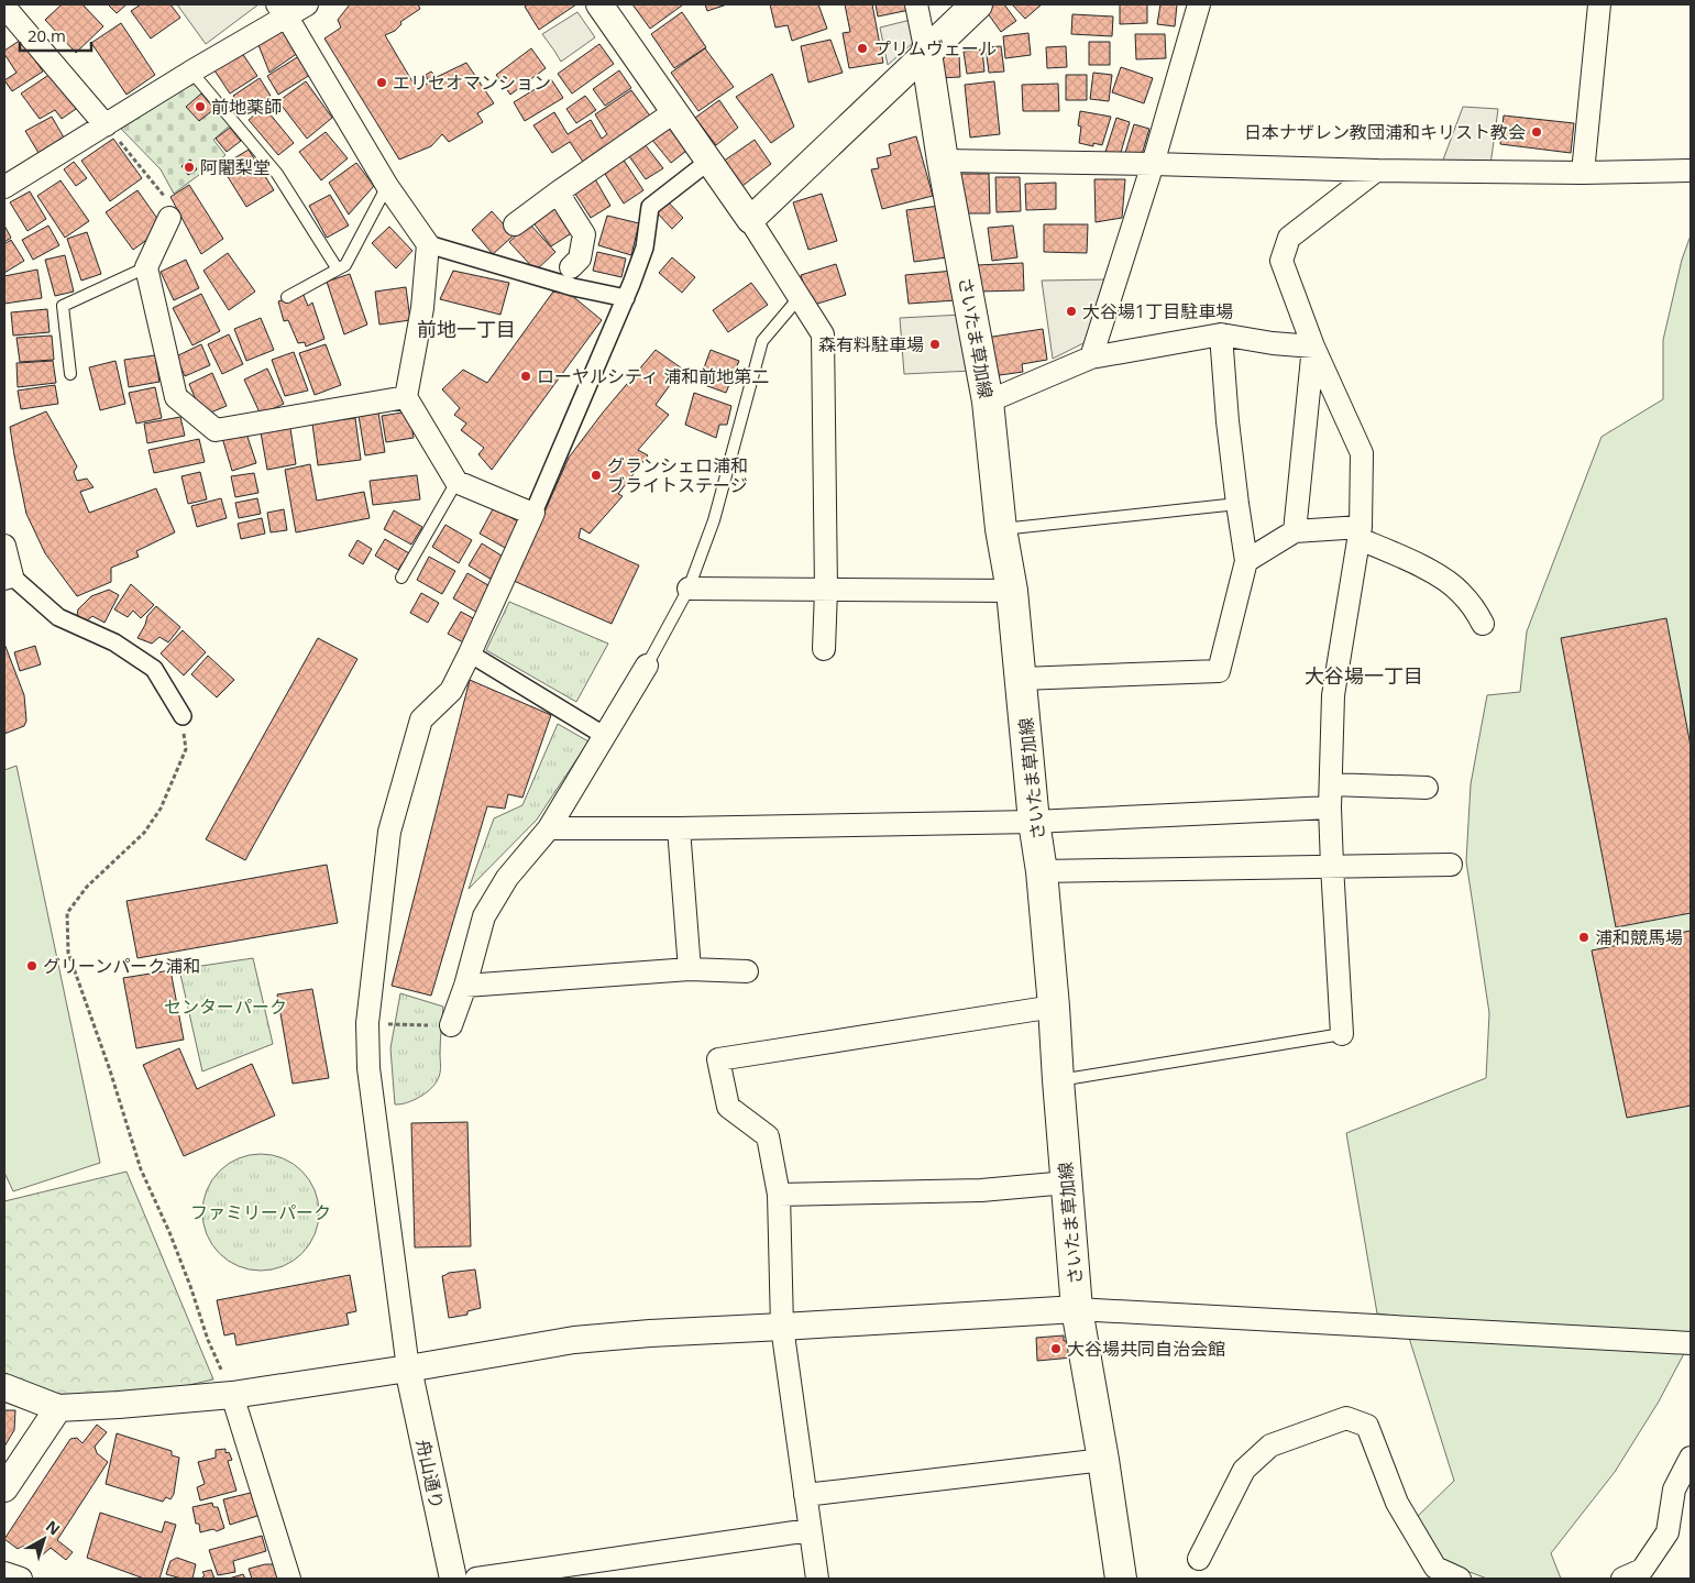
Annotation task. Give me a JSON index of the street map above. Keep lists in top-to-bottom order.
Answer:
{
  "streets": {
    "main road": ["さいたま草加線"],
    "street": ["舟山通り"]
  },
  "districts": ["前地一丁目", "大谷場一丁目"],
  "parks": ["センターパーク", "ファミリーパーク"],
  "places": [
    "プリムヴェール",
    "エリセオマンション",
    "前地薬師",
    "日本ナザレン教団浦和キリスト教会",
    "阿闍梨堂",
    "大谷場1丁目駐車場",
    "森有料駐車場",
    "ローヤルシティ 浦和前地第二",
    "グランシェロ浦和 ブライトステージ",
    "浦和競馬場",
    "グリーンパーク浦和",
    "大谷場共同自治会館"
  ],
  "scale_bar": "20 m",
  "north": "top right"
}
